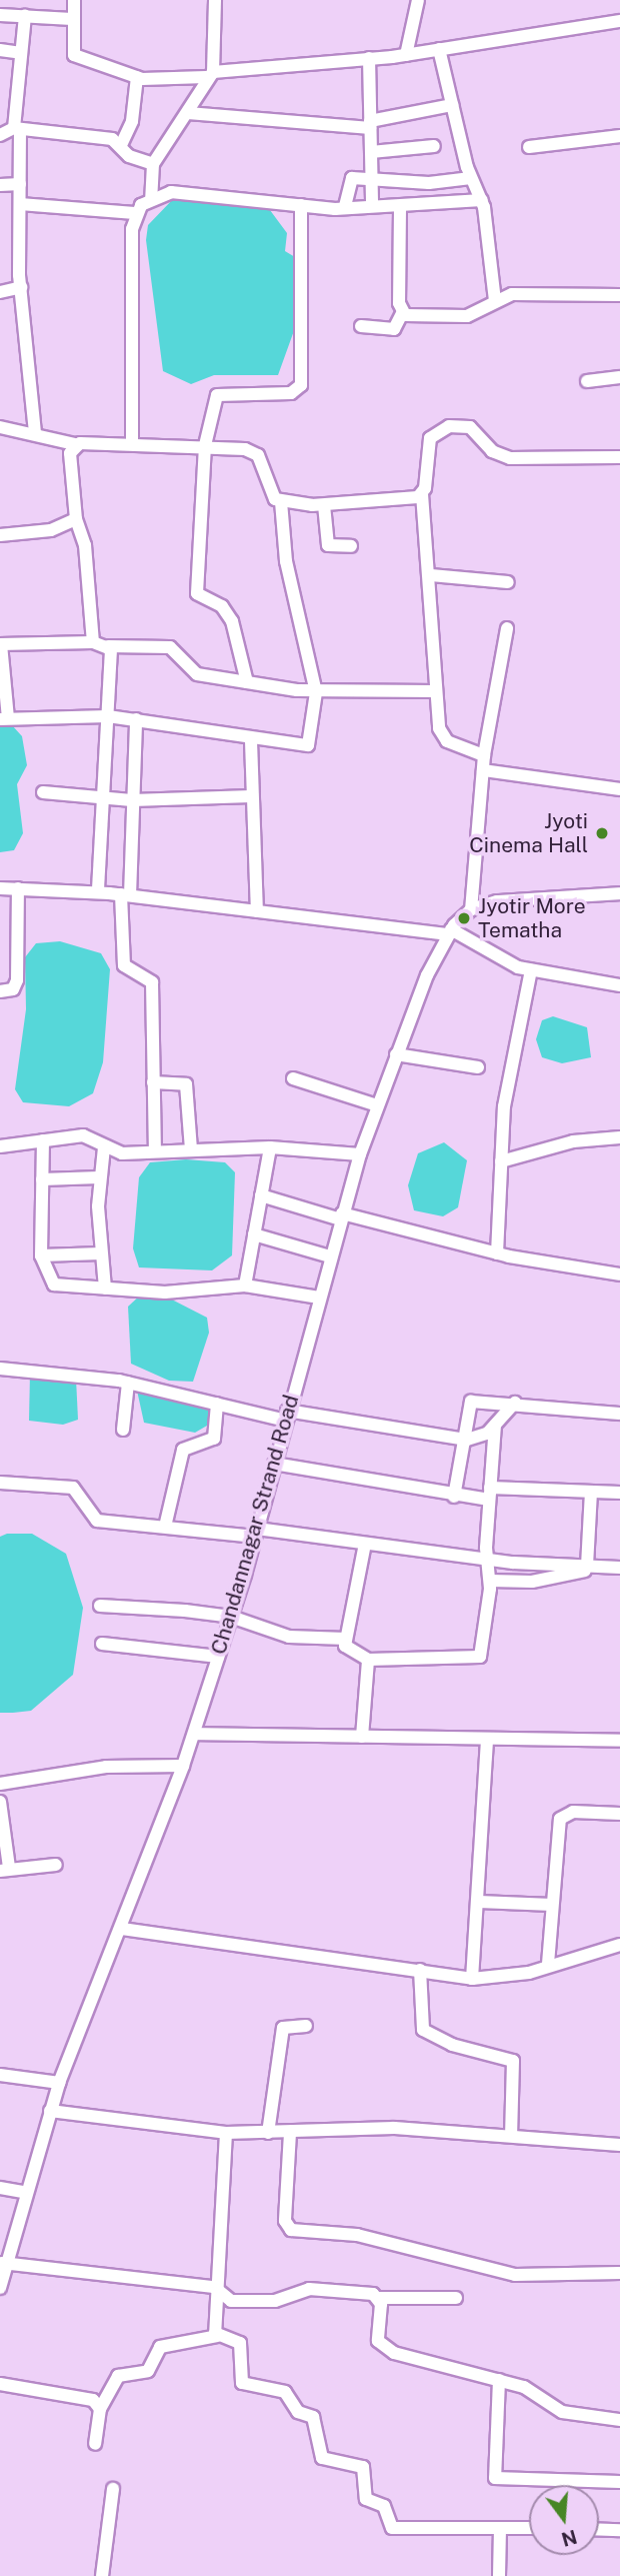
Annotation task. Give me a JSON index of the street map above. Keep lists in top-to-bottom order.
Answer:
{
  "streets": {
    "street": ["Chandannagar Strand Road"]
  },
  "places": ["Jyoti Cinema Hall", "Jyotir More Tematha"],
  "north": "bottom"
}
